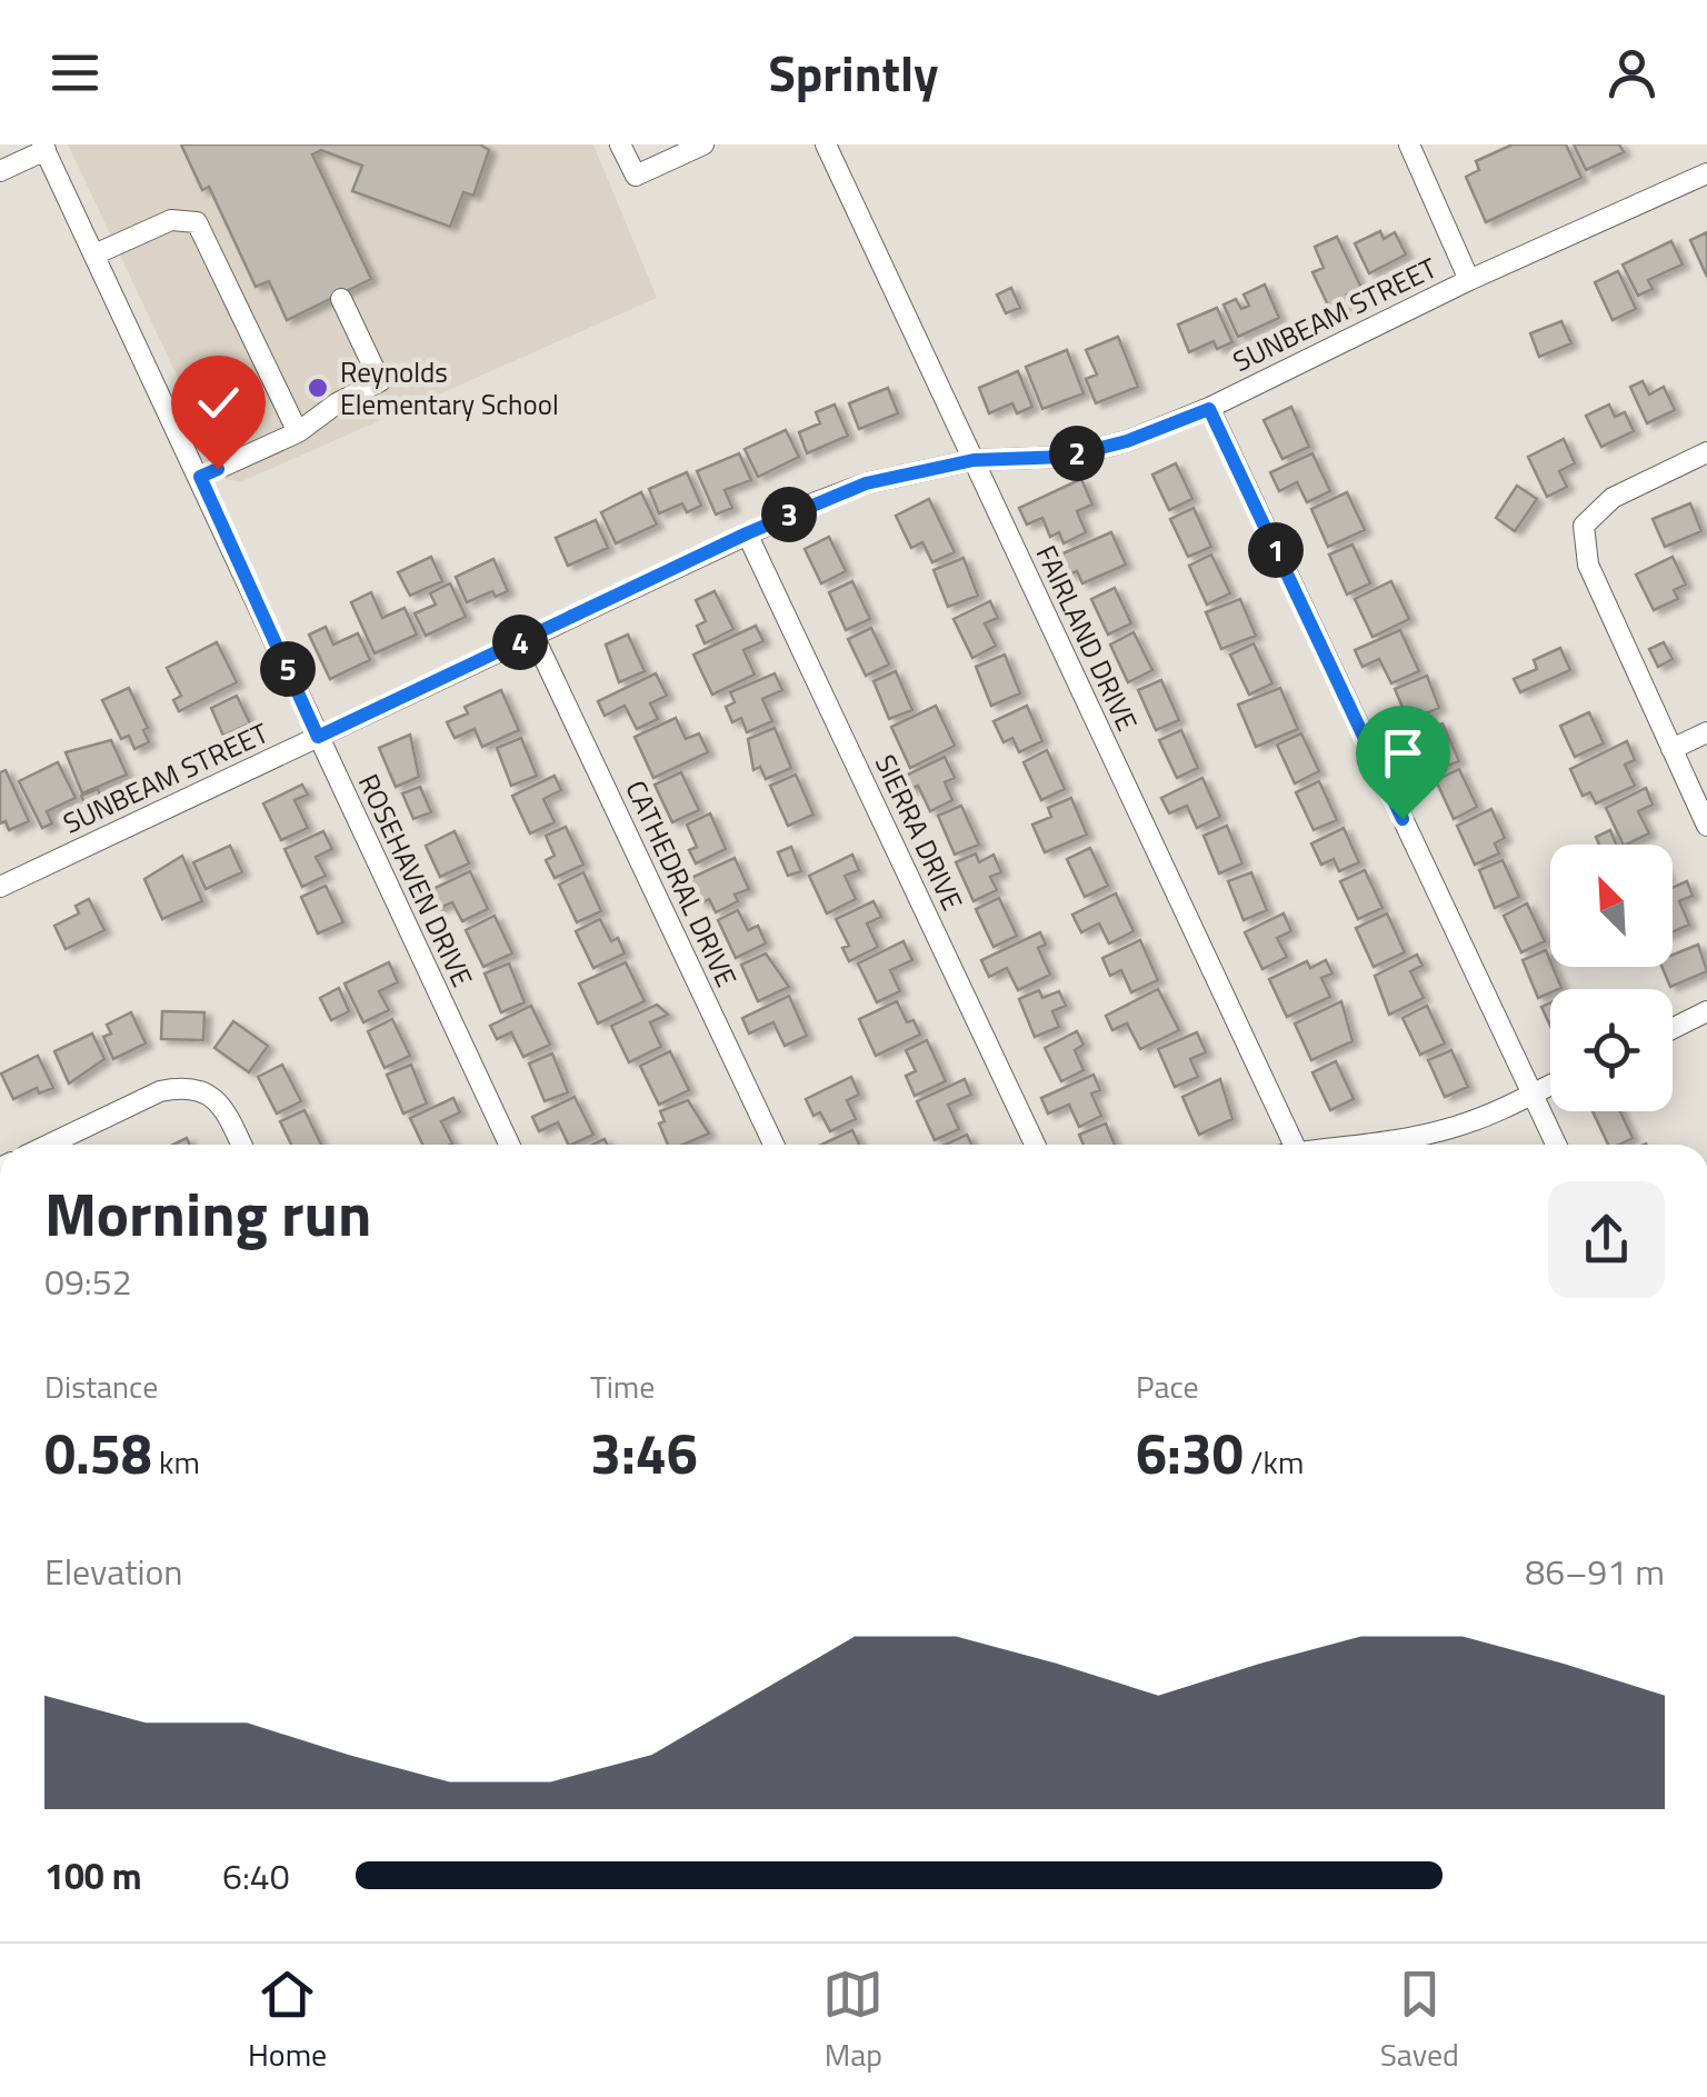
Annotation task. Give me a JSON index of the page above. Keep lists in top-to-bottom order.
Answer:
{
  "streets": {
    "street": [
      "SUNBEAM STREET",
      "FAIRLAND DRIVE",
      "SIERRA DRIVE",
      "ROSEHAVEN DRIVE",
      "CATHEDRAL DRIVE"
    ]
  },
  "crossings": [
    ["SUNBEAM STREET", "FAIRLAND DRIVE"],
    ["SUNBEAM STREET", "SIERRA DRIVE"],
    ["SUNBEAM STREET", "ROSEHAVEN DRIVE"],
    ["SUNBEAM STREET", "CATHEDRAL DRIVE"]
  ],
  "places": ["Reynolds Elementary School"],
  "north": "top left",
  "page": {
    "header": "Sprintly",
    "pins": [
      "2",
      "3",
      "1",
      "4",
      "5"
    ],
    "heading": ["Morning run", "09:52"],
    "stats": [
      ["Distance", "0.58 km"],
      ["Time", "3:46"],
      ["Pace", "6:30 /km"]
    ],
    "chart": ["Elevation", "86–91 m"],
    "list": [
      {
        "name": "100 m",
        "note": "6:40"
      }
    ],
    "tabs": ["Home", "Map", "Saved"]
  }
}
